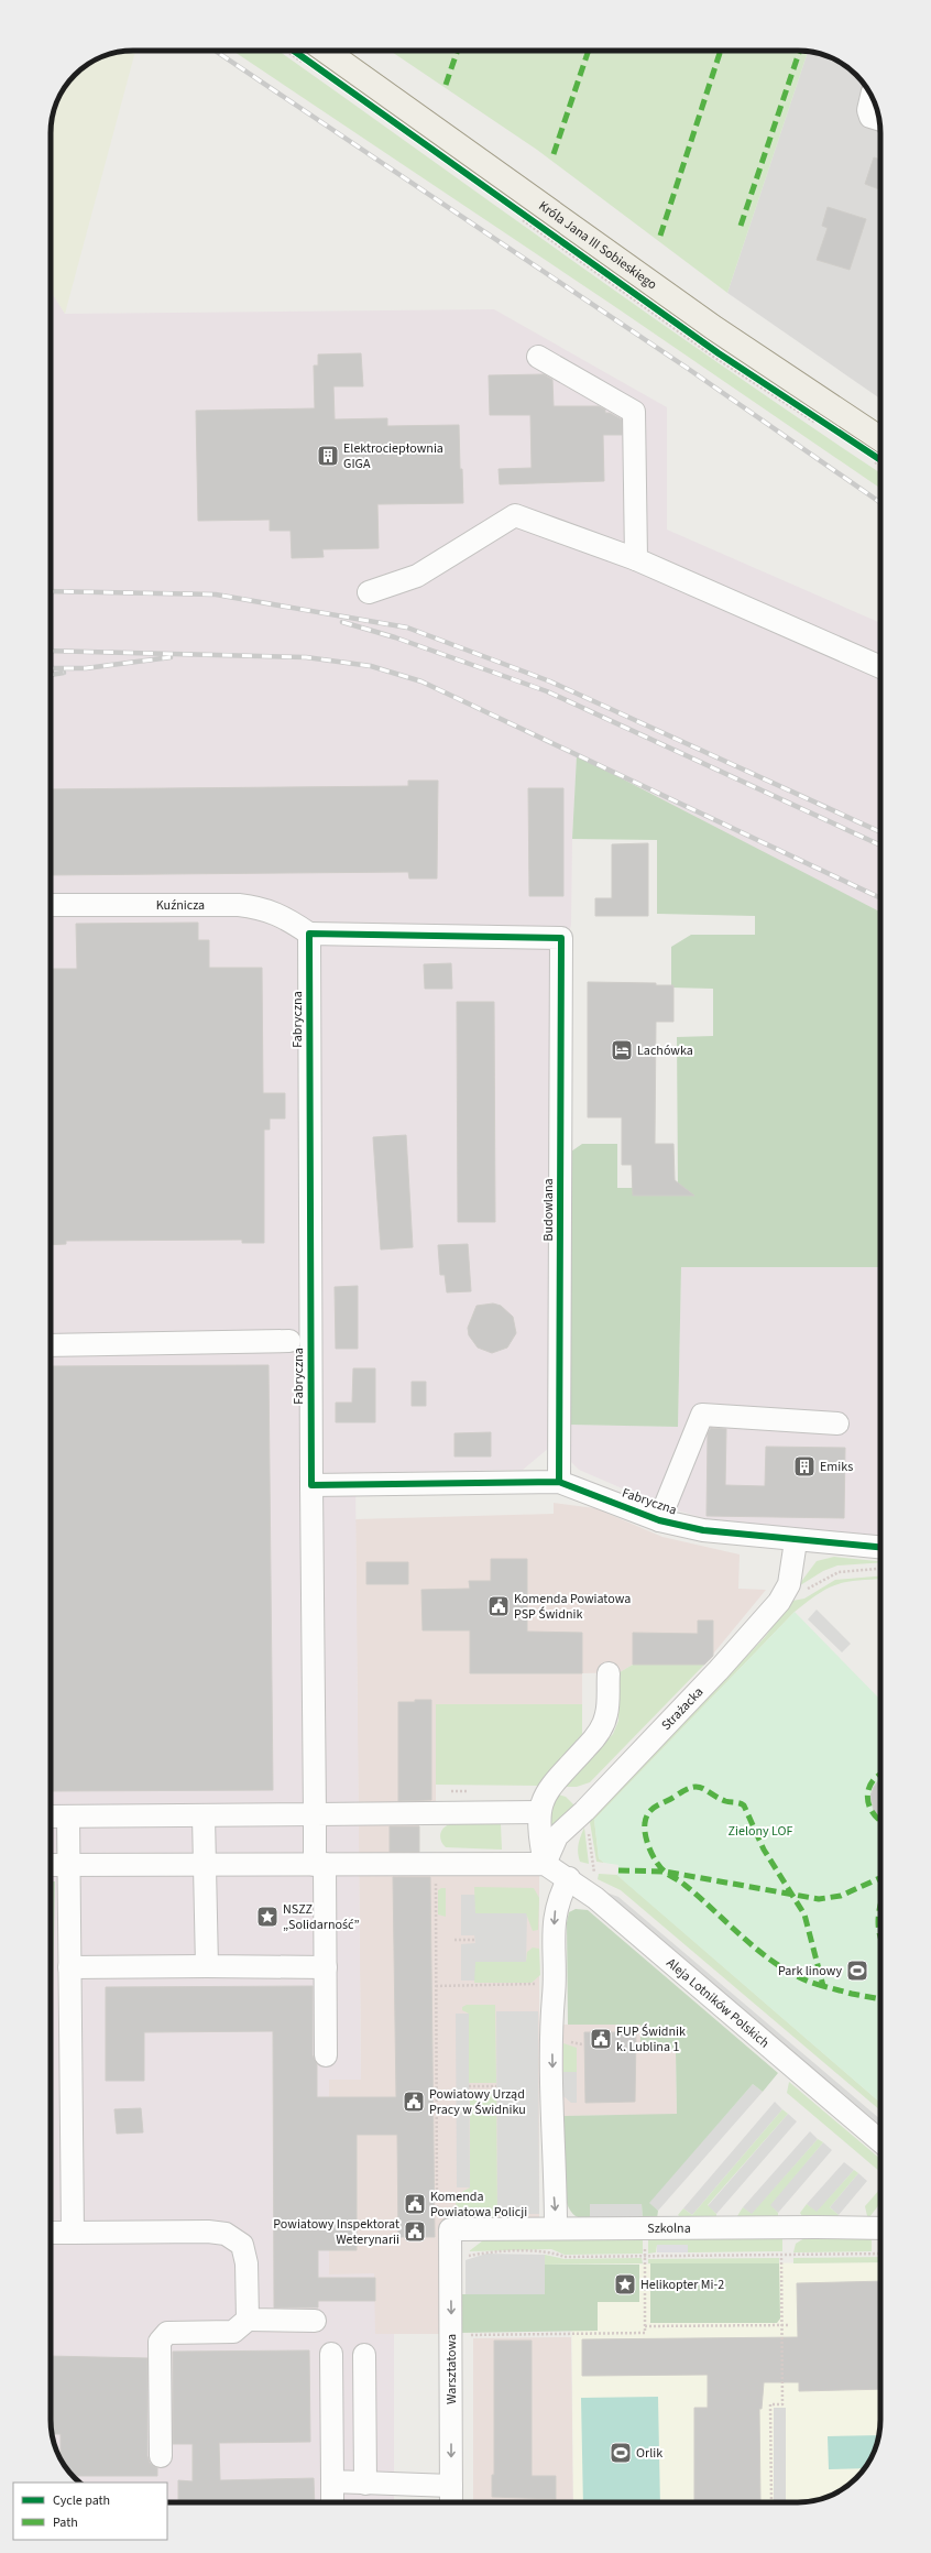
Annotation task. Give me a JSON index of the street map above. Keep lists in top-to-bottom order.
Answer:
{
  "streets": {
    "main road": ["Króla Jana III Sobieskiego"],
    "street": [
      "Kuźnicza",
      "Fabryczna",
      "Budowlana",
      "Strażacka",
      "Aleja Lotników Polskich",
      "Szkolna",
      "Warsztatowa"
    ]
  },
  "crossings": [
    ["Kuźnicza", "Fabryczna"],
    ["Kuźnicza", "Budowlana"],
    ["Fabryczna", "Budowlana"],
    ["Fabryczna", "Strażacka"],
    ["Strażacka", "Aleja Lotników Polskich"],
    ["Szkolna", "Warsztatowa"]
  ],
  "parks": ["Zielony LOF"],
  "places": {
    "building": ["Elektrociepłownia GIGA", "Emiks"],
    "hotel": ["Lachówka"],
    "public building": [
      "Komenda Powiatowa PSP Świdnik",
      "FUP Świdnik k. Lublina 1",
      "Powiatowy Urząd Pracy w Świdniku",
      "Komenda Powiatowa Policji",
      "Powiatowy Inspektorat Weterynarii"
    ],
    "place": ["NSZZ „Solidarność”", "Helikopter Mi-2"],
    "sports": ["Park linowy", "Orlik"]
  },
  "legend": ["Cycle path", "Path"]
}
